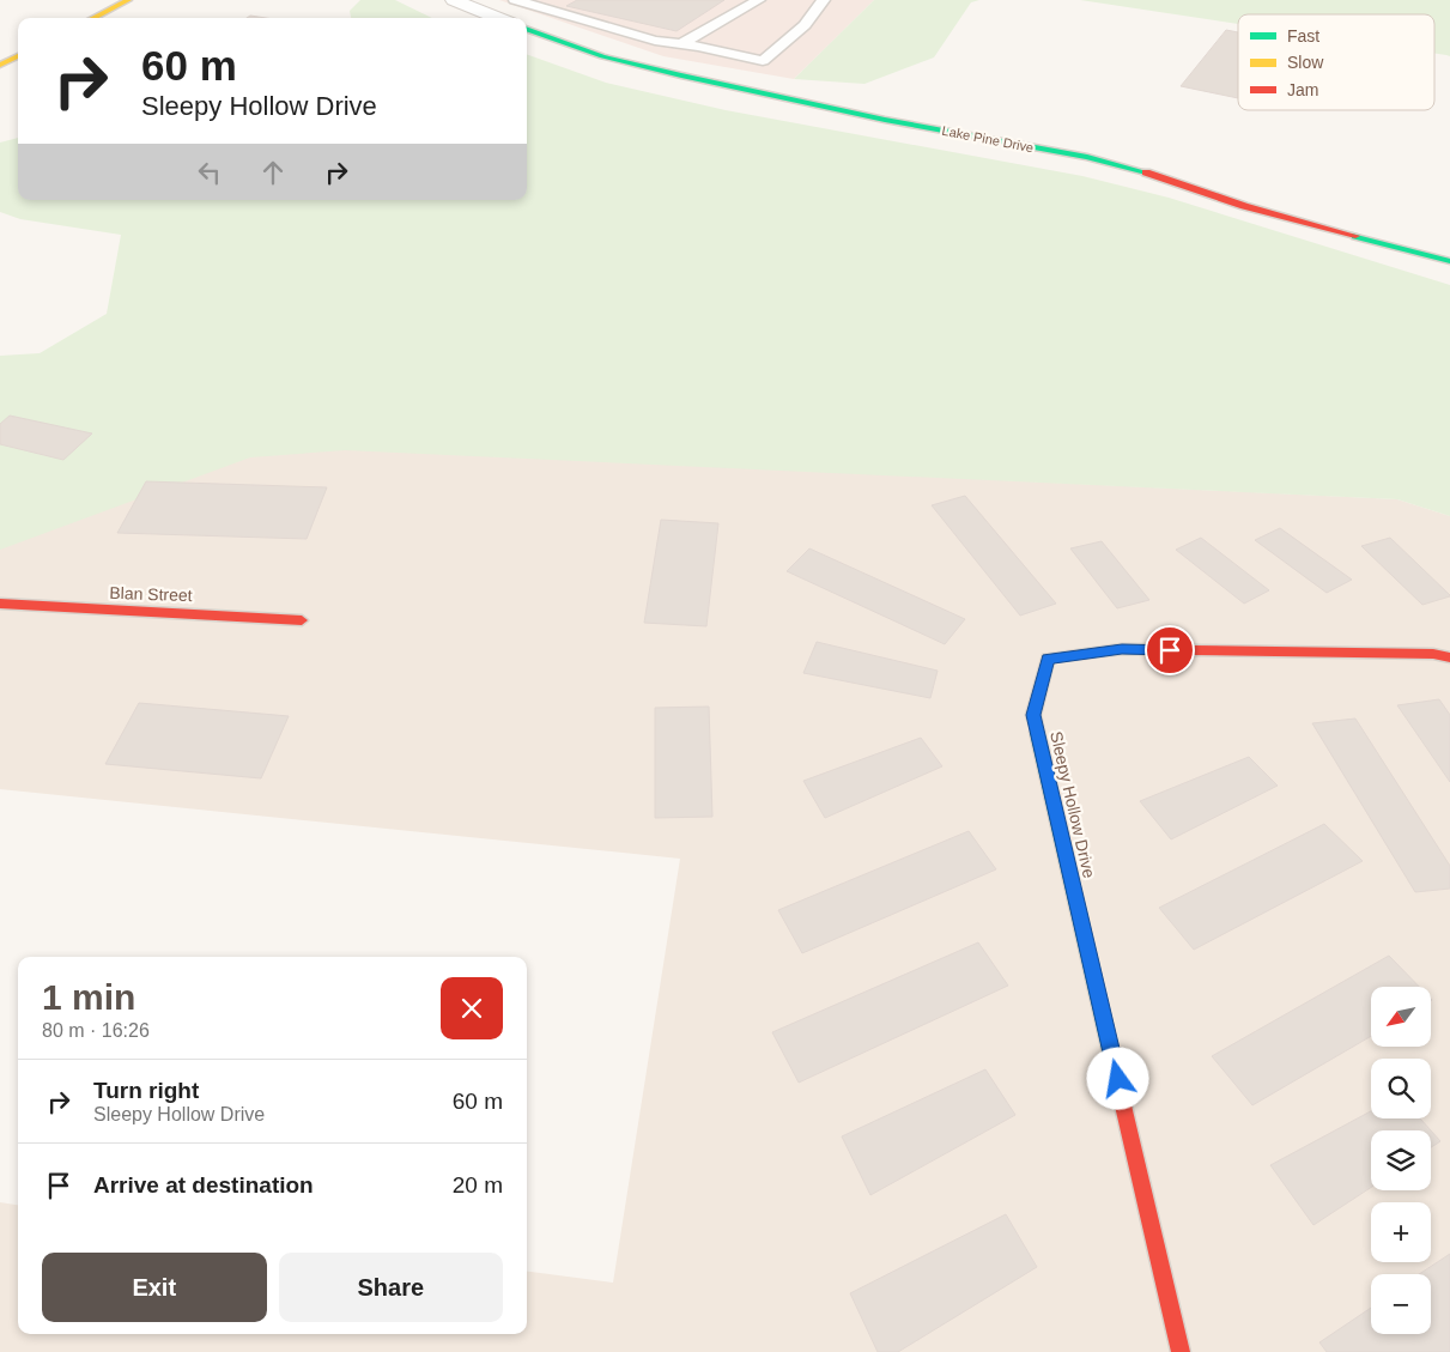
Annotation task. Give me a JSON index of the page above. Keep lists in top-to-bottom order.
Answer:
{
  "streets": {
    "street": ["Lake Pine Drive", "Blan Street", "Sleepy Hollow Drive"]
  },
  "legend": ["Fast", "Slow", "Jam"],
  "north": "bottom left",
  "page": {
    "turn": ["60 m", "Sleepy Hollow Drive"],
    "heading": ["1 min", "80 m · 16:26"],
    "map_buttons": ["+", "−"],
    "list": [
      {
        "name": "Turn right",
        "note": "Sleepy Hollow Drive",
        "value": "60 m"
      },
      {
        "name": "Arrive at destination",
        "value": "20 m"
      }
    ],
    "buttons": ["Exit", "Share"]
  }
}
